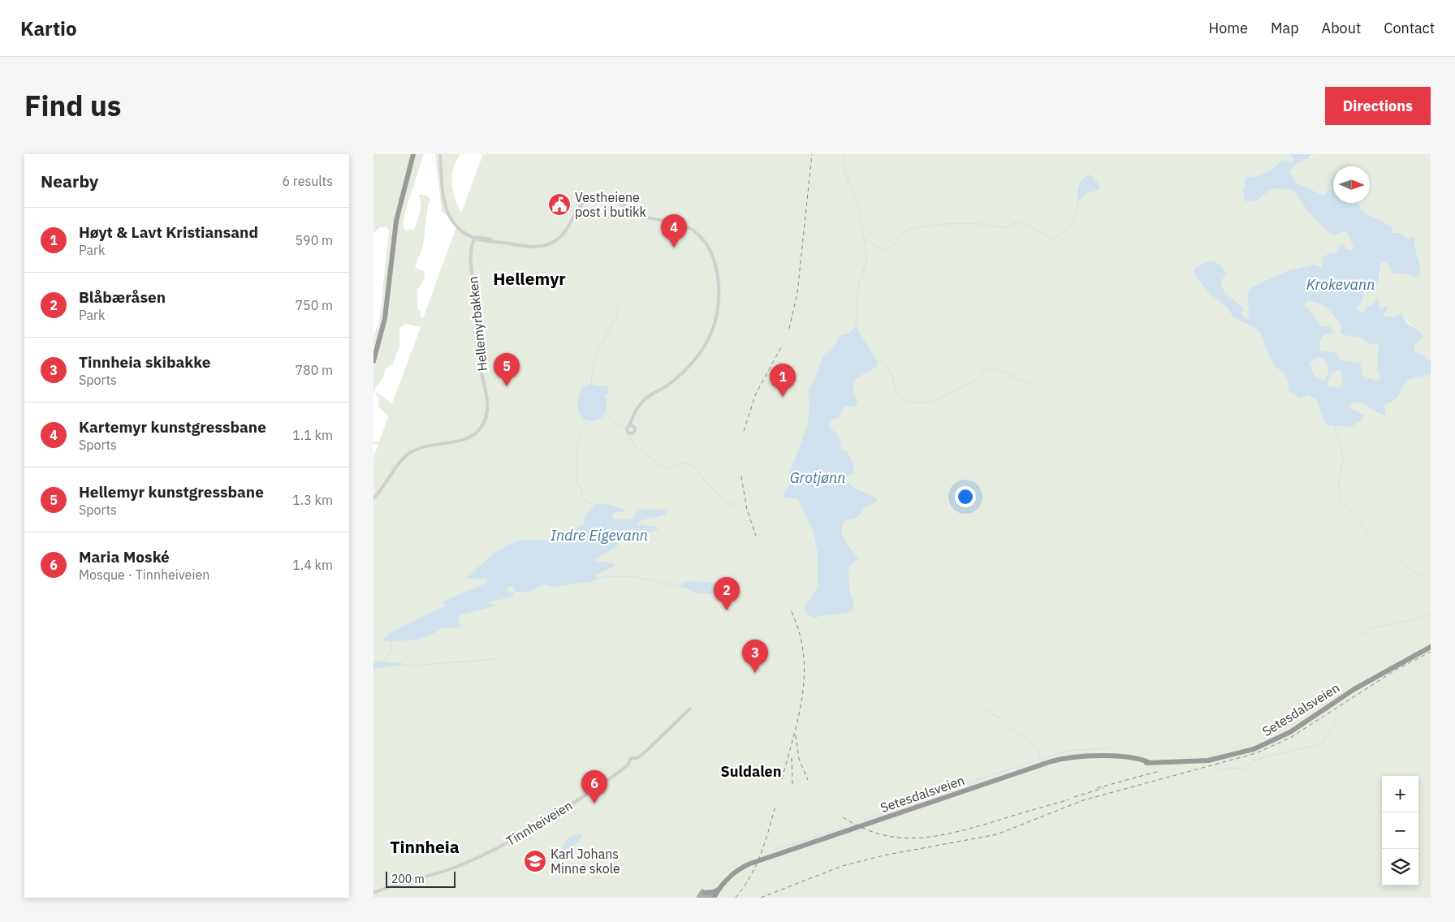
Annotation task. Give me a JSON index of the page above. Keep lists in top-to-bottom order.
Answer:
{
  "streets": {
    "highway": ["Setesdalsveien"],
    "street": ["Hellemyrbakken", "Tinnheiveien"]
  },
  "districts": ["Hellemyr", "Suldalen", "Tinnheia"],
  "water": ["Krokevann", "Grotjønn", "Indre Eigevann"],
  "places": {
    "public building": ["Vestheiene post i butikk"],
    "school or university": ["Karl Johans Minne skole"]
  },
  "scale_bar": "200 m",
  "north": "right",
  "page": {
    "header": "Kartio",
    "nav": [
      "Home",
      "Map",
      "About",
      "Contact"
    ],
    "title": "Find us",
    "buttons": "Directions",
    "heading": ["Nearby", "6 results"],
    "list": [
      {
        "mark": "1",
        "name": "Høyt & Lavt Kristiansand",
        "note": "Park",
        "value": "590 m"
      },
      {
        "mark": "2",
        "name": "Blåbæråsen",
        "note": "Park",
        "value": "750 m"
      },
      {
        "mark": "3",
        "name": "Tinnheia skibakke",
        "note": "Sports",
        "value": "780 m"
      },
      {
        "mark": "4",
        "name": "Kartemyr kunstgressbane",
        "note": "Sports",
        "value": "1.1 km"
      },
      {
        "mark": "5",
        "name": "Hellemyr kunstgressbane",
        "note": "Sports",
        "value": "1.3 km"
      },
      {
        "mark": "6",
        "name": "Maria Moské",
        "note": "Mosque · Tinnheiveien",
        "value": "1.4 km"
      }
    ],
    "pins": [
      "4",
      "5",
      "1",
      "2",
      "3",
      "6"
    ],
    "map_buttons": ["+", "−"],
    "scale": "200 m"
  }
}
